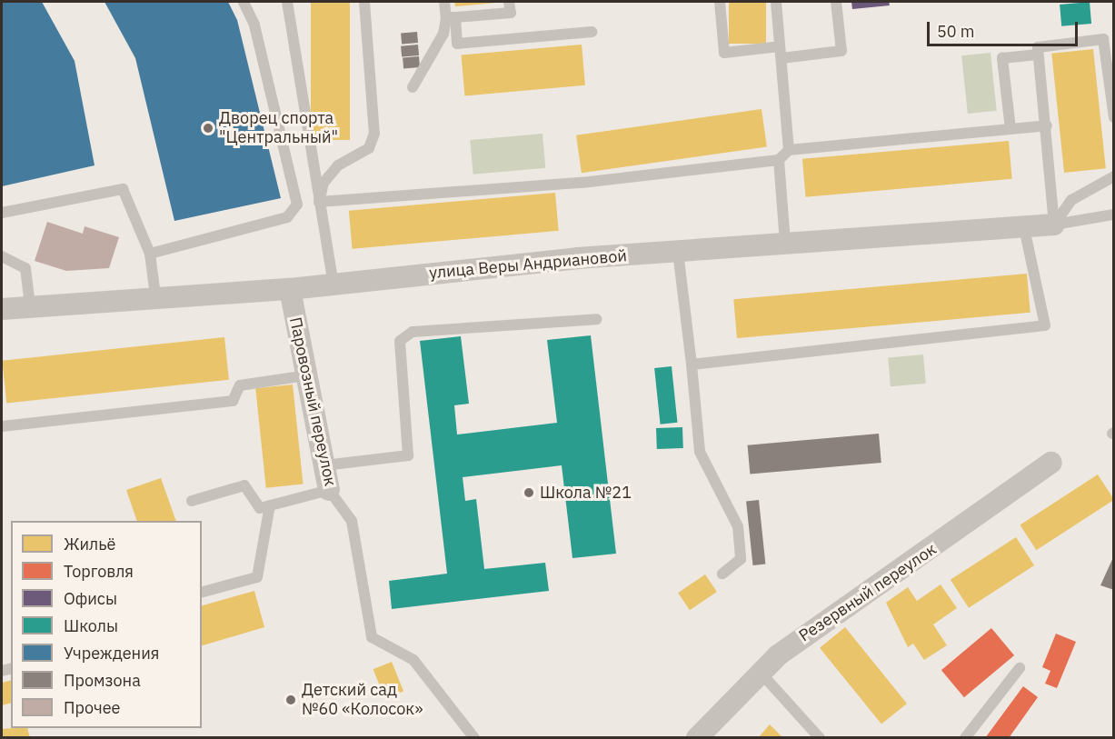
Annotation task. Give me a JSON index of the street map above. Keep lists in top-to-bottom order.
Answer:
{
  "streets": {
    "street": ["улица Веры Андриановой", "Паровозный переулок", "Резервный переулок"]
  },
  "crossings": [
    ["улица Веры Андриановой", "Паровозный переулок"]
  ],
  "places": ["Дворец спорта \"Центральный\"", "Школа №21", "Детский сад №60 «Колосок»"],
  "legend": [
    "Жильё",
    "Торговля",
    "Офисы",
    "Школы",
    "Учреждения",
    "Промзона",
    "Прочее"
  ],
  "scale_bar": "50 m"
}
